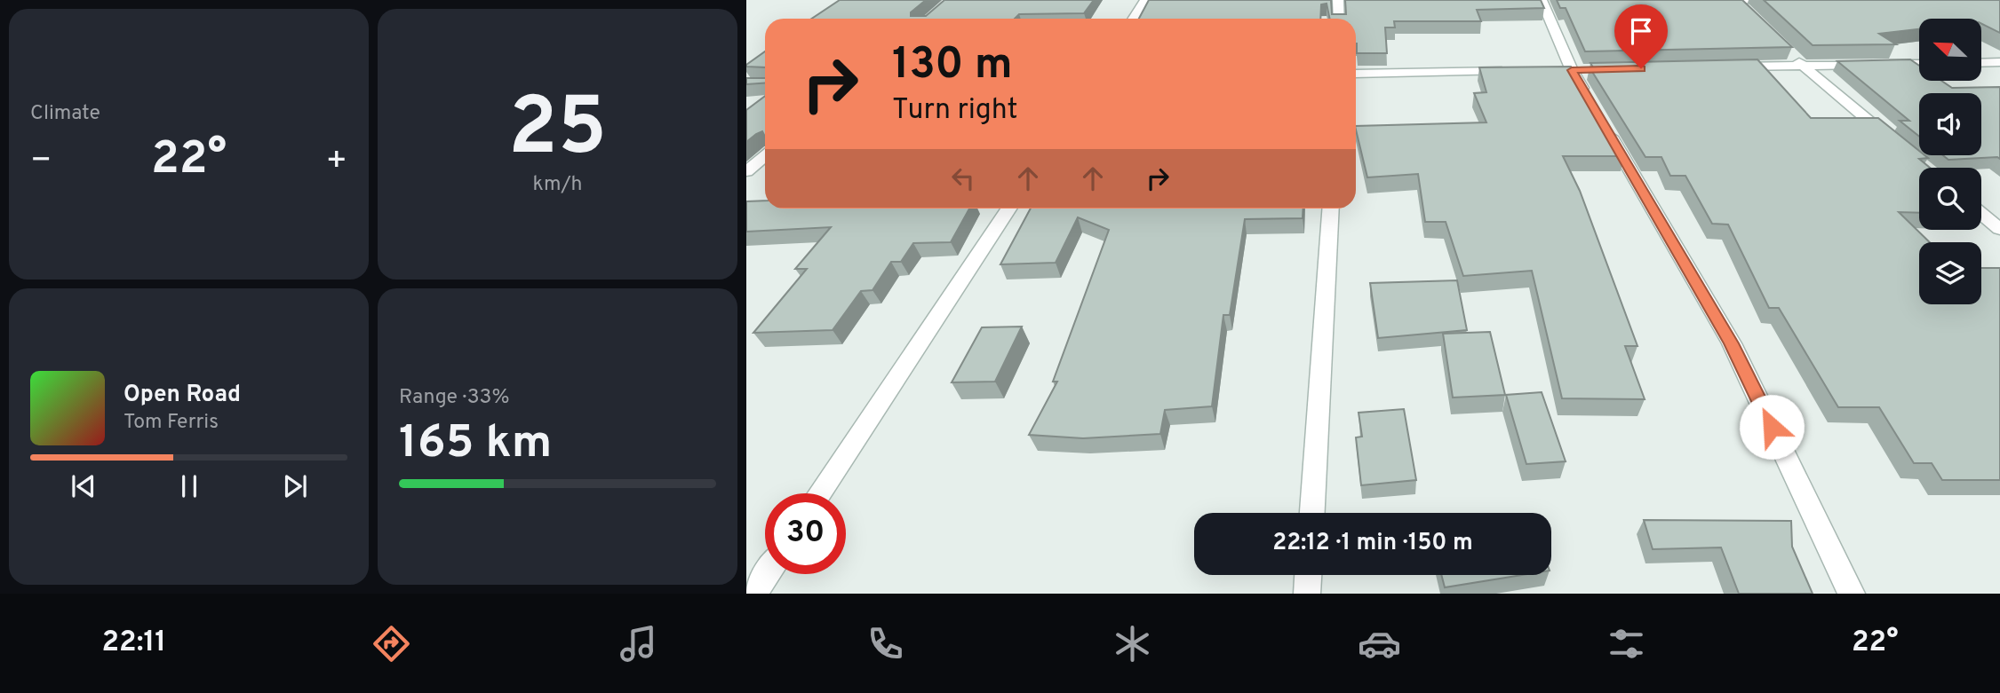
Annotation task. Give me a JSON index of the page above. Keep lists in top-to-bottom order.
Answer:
{
  "north": "top left",
  "page": {
    "tile": [
      "Climate",
      ["25", "km/h"],
      ["Range · 33%", "165 km"]
    ],
    "turn": ["130 m", "Turn right"],
    "heat": ["−", "22°", "+"],
    "song": ["Open Road", "Tom Ferris"],
    "limit": "30",
    "trip": "22:12 · 1 min · 150 m",
    "tabs": ["22:11", "22°"]
  }
}
